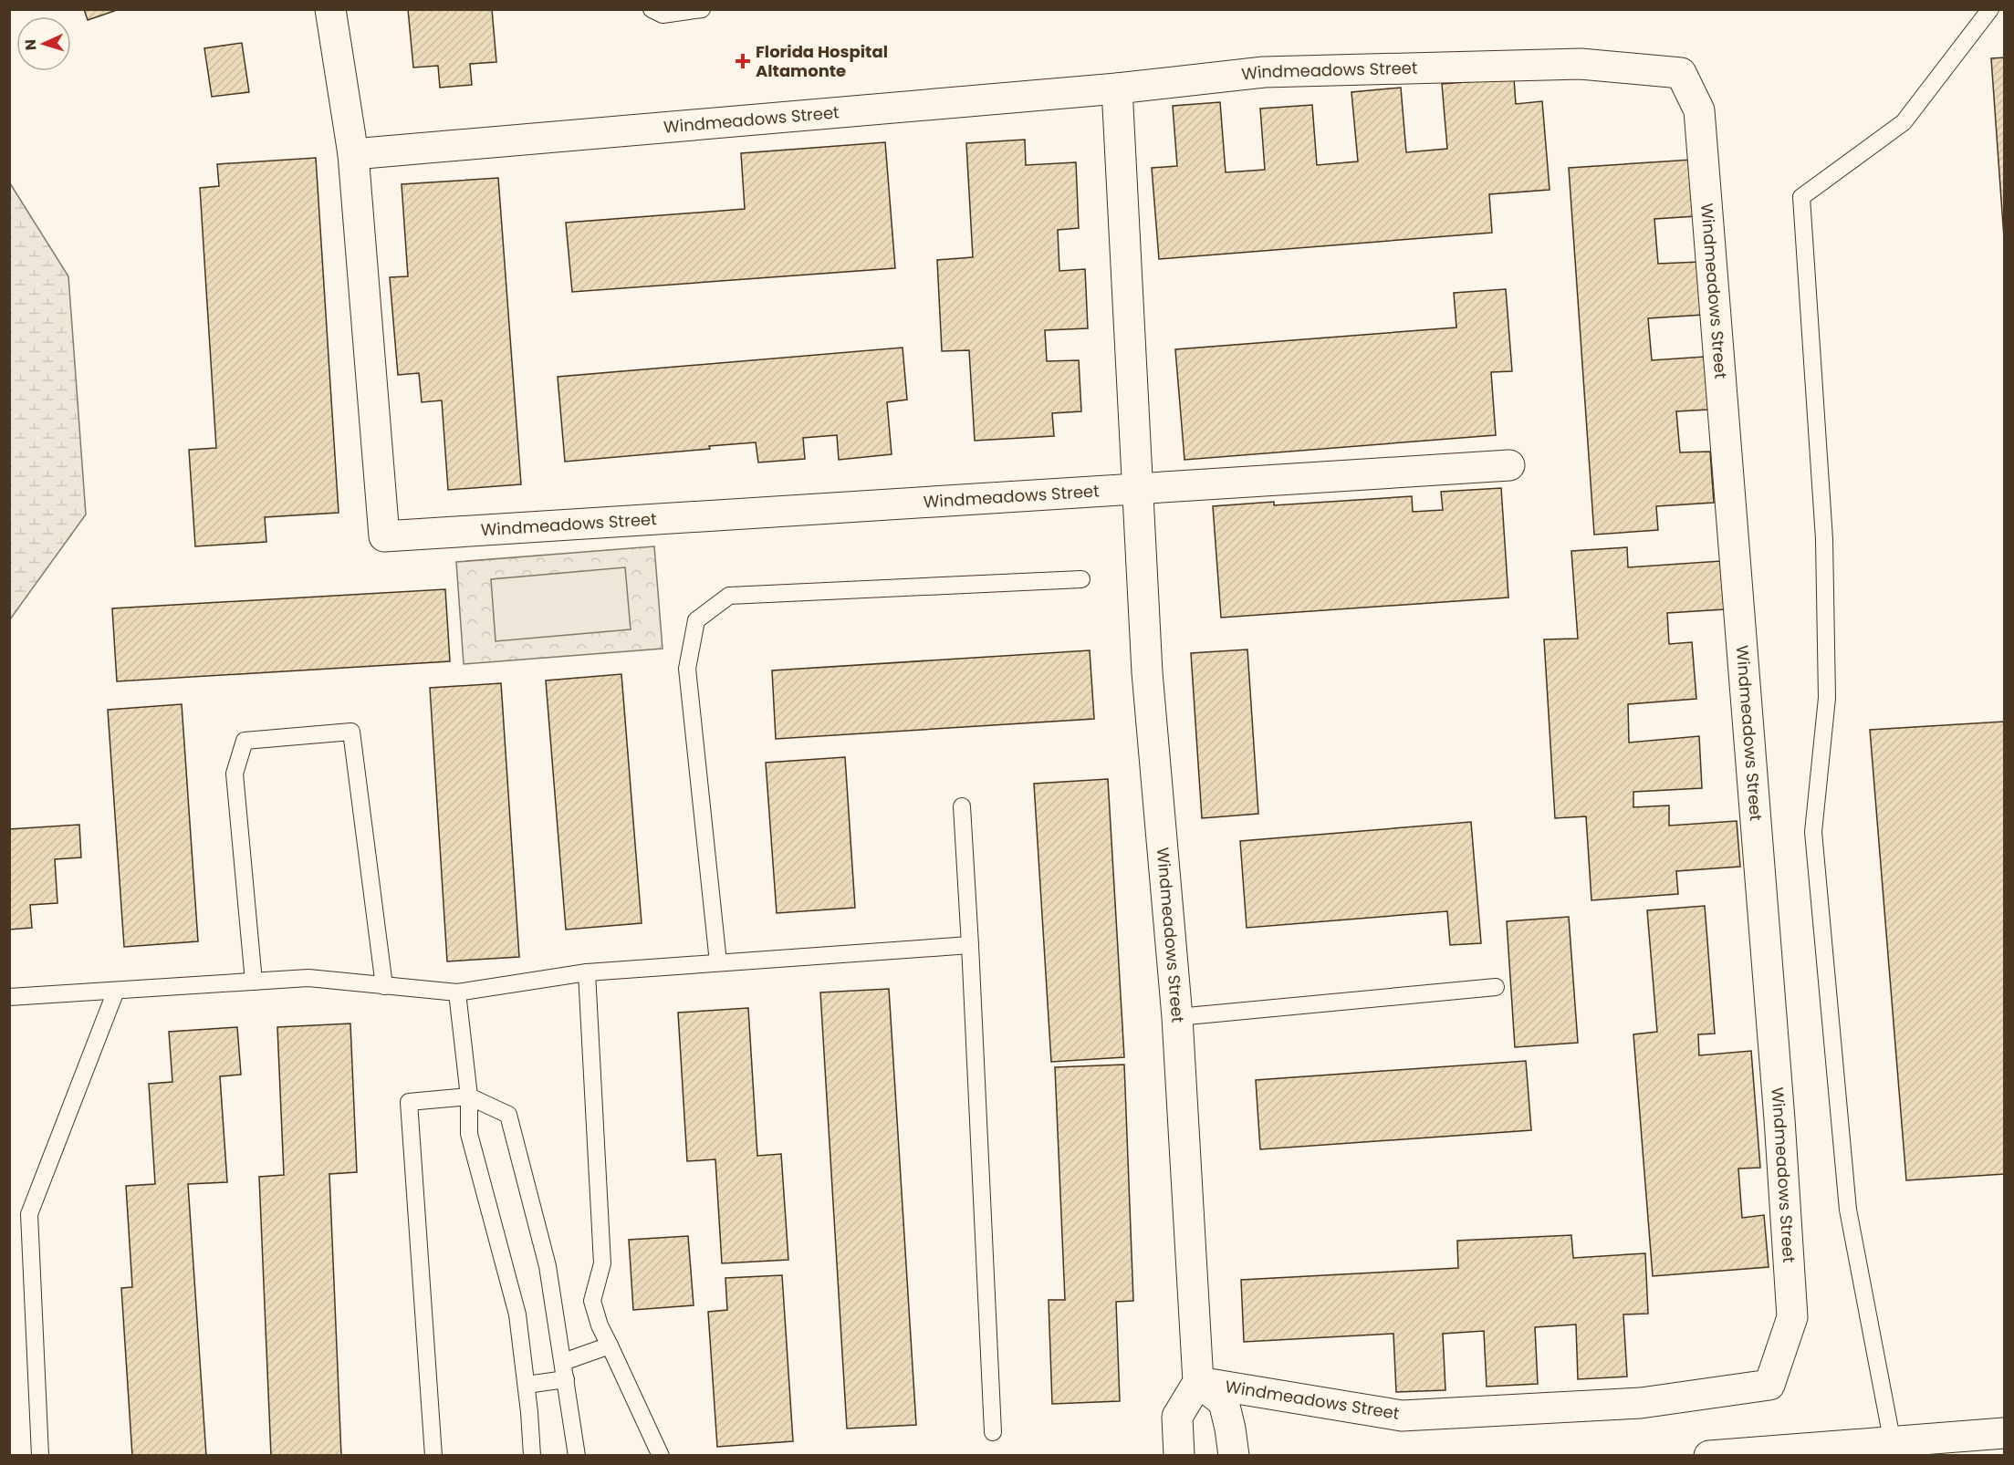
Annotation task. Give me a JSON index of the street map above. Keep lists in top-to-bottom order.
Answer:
{
  "streets": {
    "street": ["Windmeadows Street"]
  },
  "places": {
    "health": ["Florida Hospital Altamonte"]
  },
  "north": "left"
}
